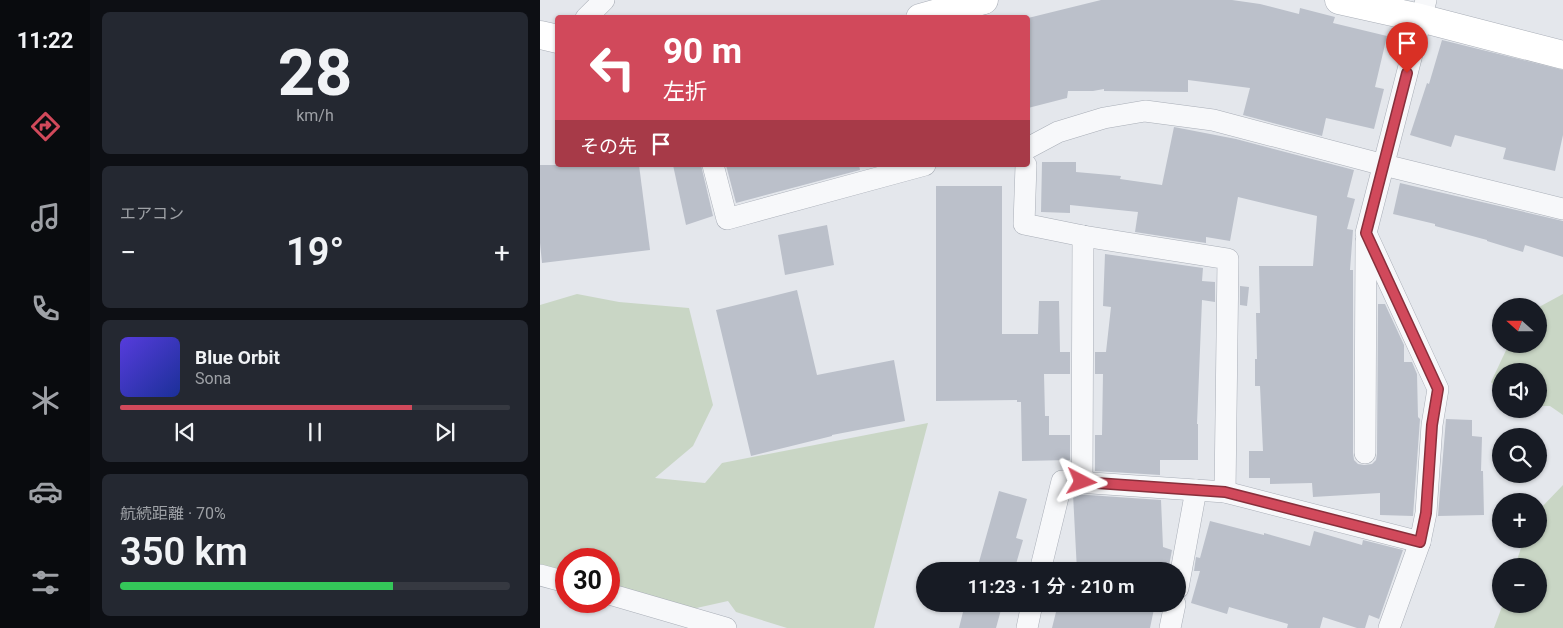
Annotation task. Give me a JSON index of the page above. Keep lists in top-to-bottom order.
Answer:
{
  "north": "left",
  "page": {
    "tabs": "11:22",
    "tile": [
      ["28", "km/h"],
      "エアコン",
      ["航続距離 · 70%", "350 km"]
    ],
    "turn": ["90 m", "左折"],
    "then": "その先",
    "heat": ["−", "19°", "+"],
    "map_buttons": ["+", "−"],
    "song": ["Blue Orbit", "Sona"],
    "limit": "30",
    "trip": "11:23 · 1 分 · 210 m"
  }
}
